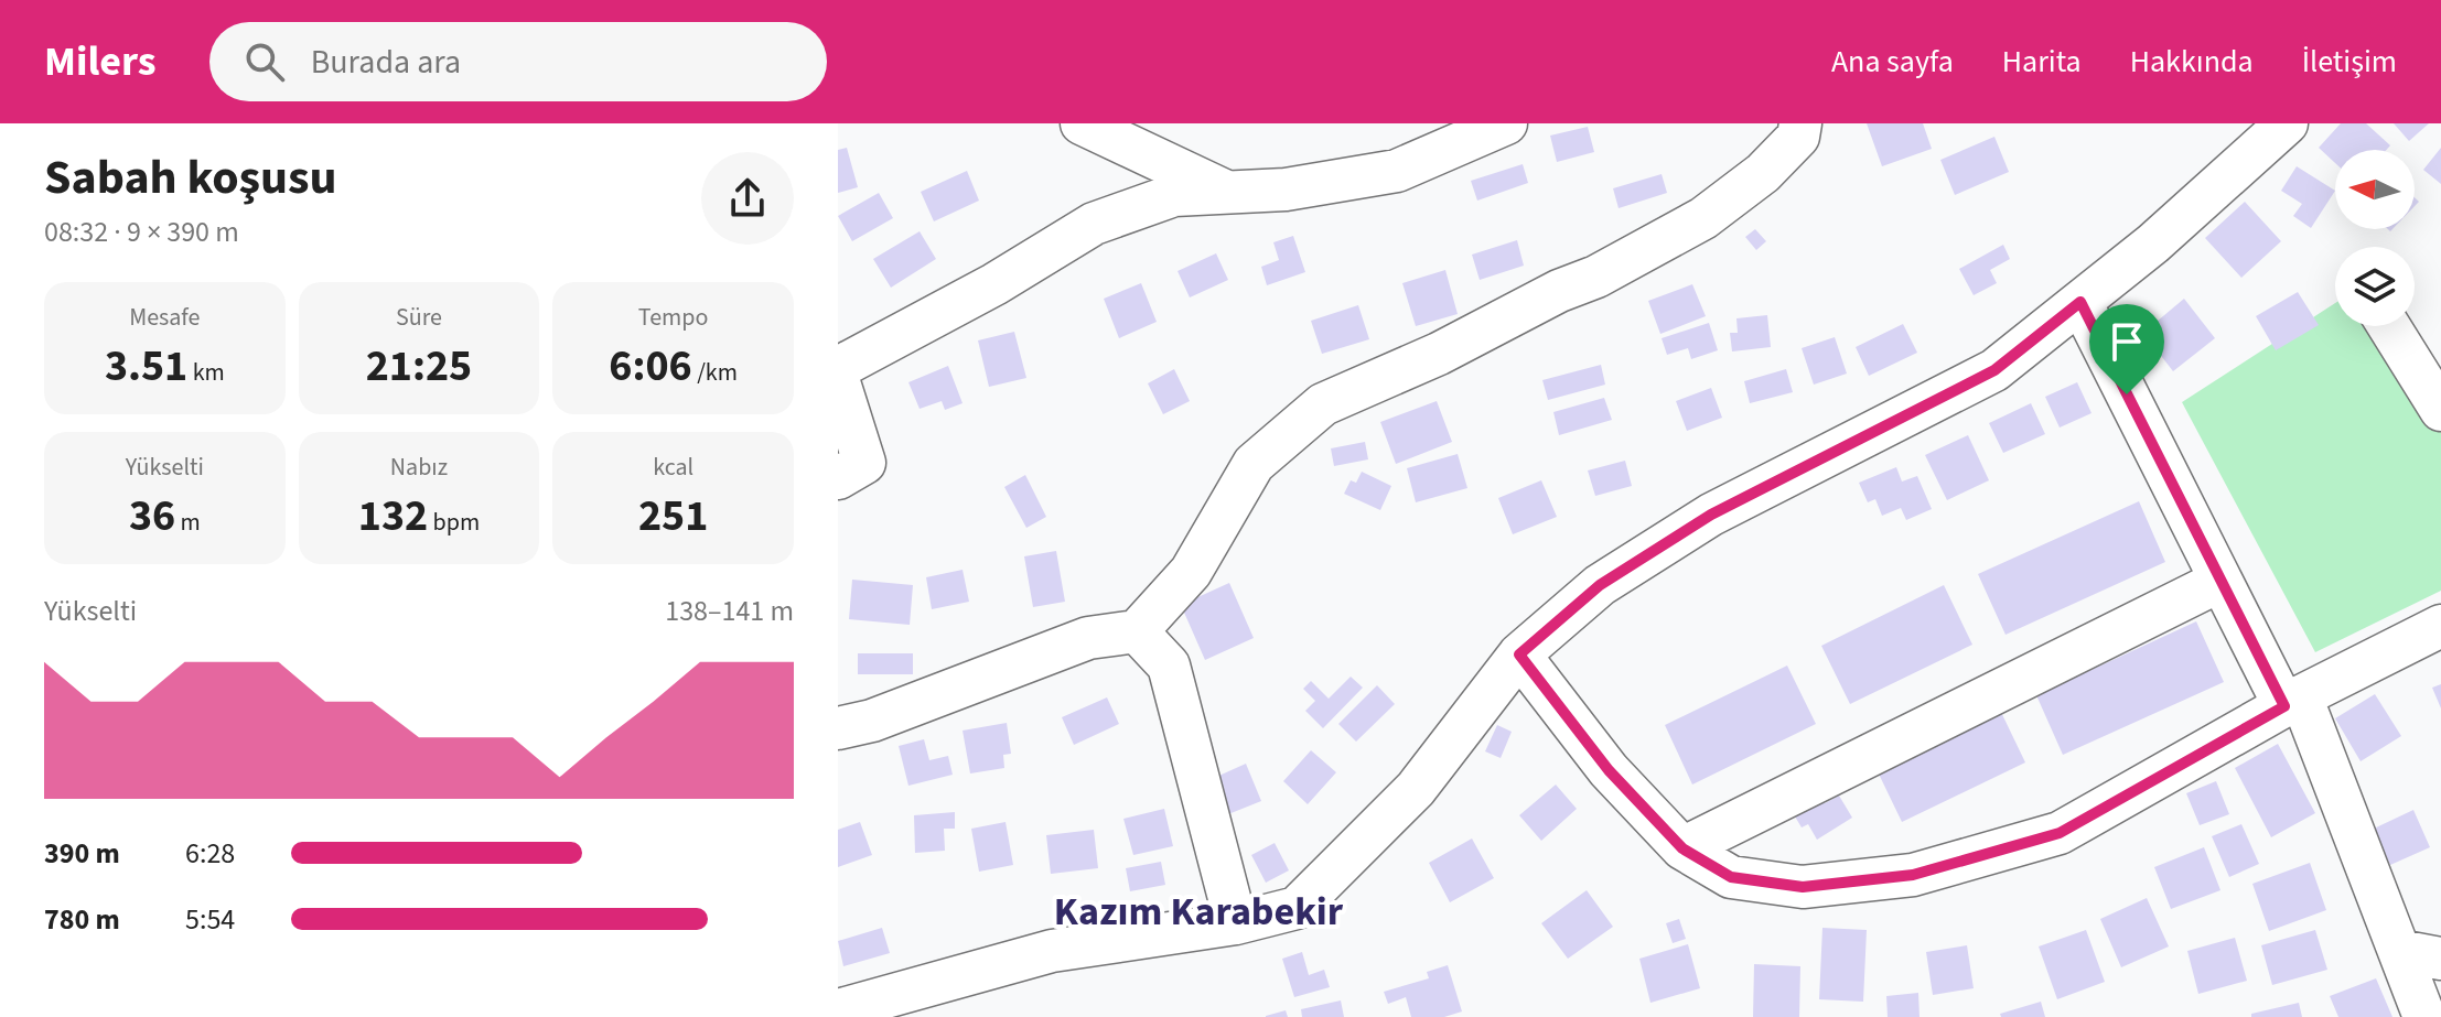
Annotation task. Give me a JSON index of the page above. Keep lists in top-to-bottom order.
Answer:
{
  "districts": ["Kazım Karabekir"],
  "north": "left",
  "page": {
    "header": "Milers",
    "search": "Burada ara",
    "nav": [
      "Ana sayfa",
      "Harita",
      "Hakkında",
      "İletişim"
    ],
    "heading": ["Sabah koşusu", "08:32 · 9 × 390 m"],
    "stats": [
      ["Mesafe", "3.51 km"],
      ["Süre", "21:25"],
      ["Tempo", "6:06 /km"],
      ["Yükselti", "36 m"],
      ["Nabız", "132 bpm"],
      ["kcal", "251"]
    ],
    "chart": ["Yükselti", "138–141 m"],
    "list": [
      {
        "name": "390 m",
        "note": "6:28"
      },
      {
        "name": "780 m",
        "note": "5:54"
      }
    ]
  }
}
